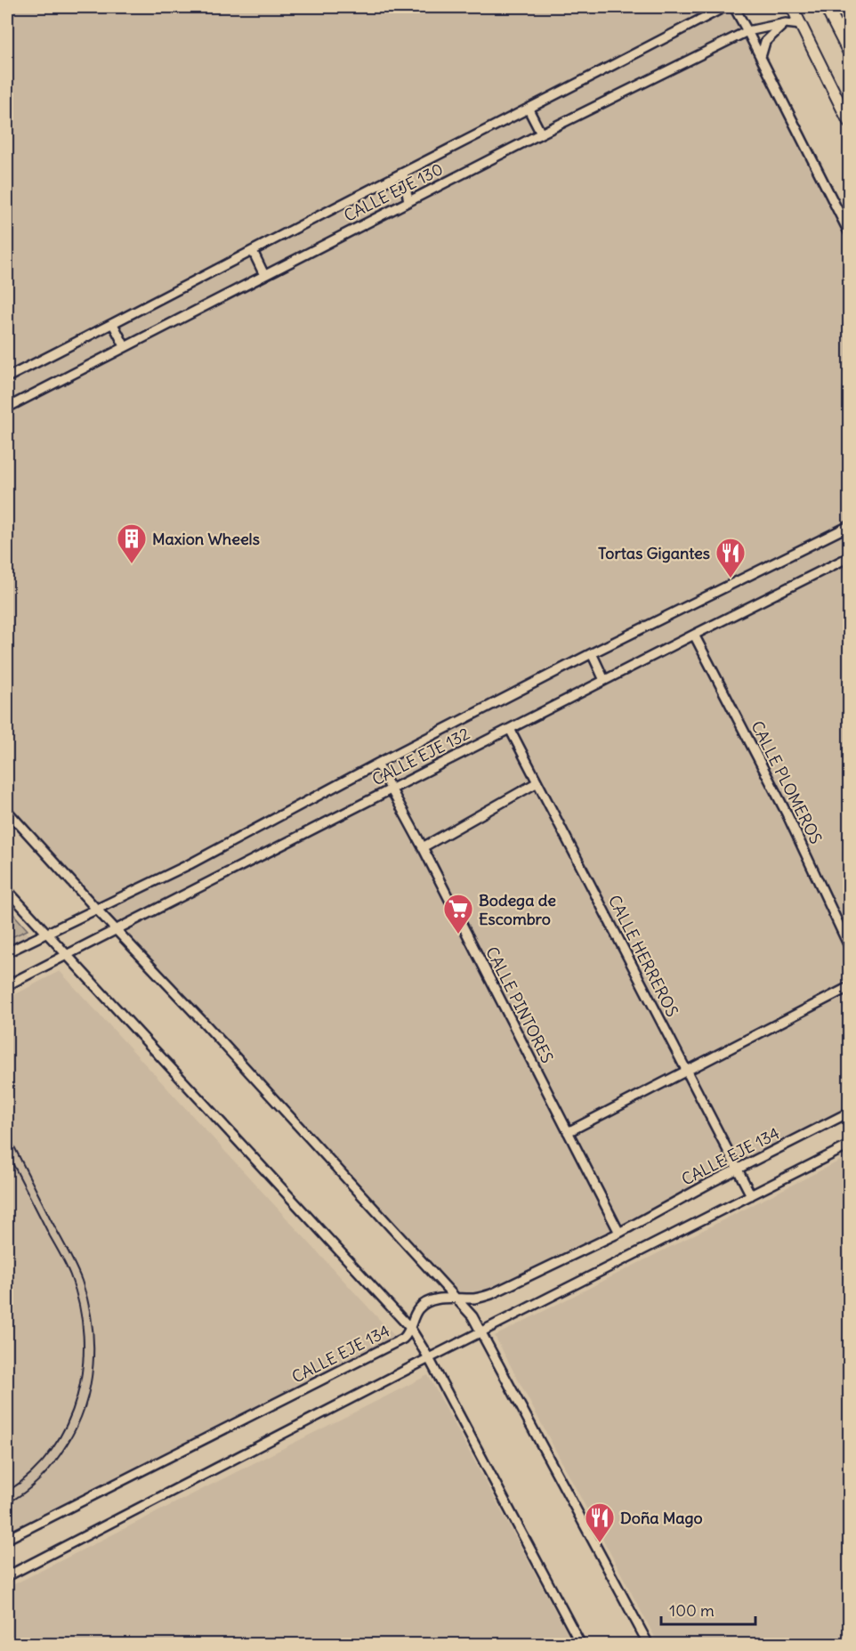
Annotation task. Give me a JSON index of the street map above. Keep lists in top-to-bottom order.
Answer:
{
  "streets": {
    "street": [
      "CALLE EJE 130",
      "CALLE EJE 132",
      "CALLE PLOMEROS",
      "CALLE HERREROS",
      "CALLE PINTORES",
      "CALLE EJE 134"
    ]
  },
  "crossings": [
    ["CALLE EJE 132", "CALLE PLOMEROS"],
    ["CALLE EJE 132", "CALLE HERREROS"],
    ["CALLE EJE 132", "CALLE PINTORES"],
    ["CALLE HERREROS", "CALLE EJE 134"],
    ["CALLE PINTORES", "CALLE EJE 134"]
  ],
  "places": {
    "building": ["Maxion Wheels"],
    "restaurant": ["Tortas Gigantes", "Doña Mago"],
    "supermarket": ["Bodega de Escombro"]
  },
  "scale_bar": "100 m"
}
